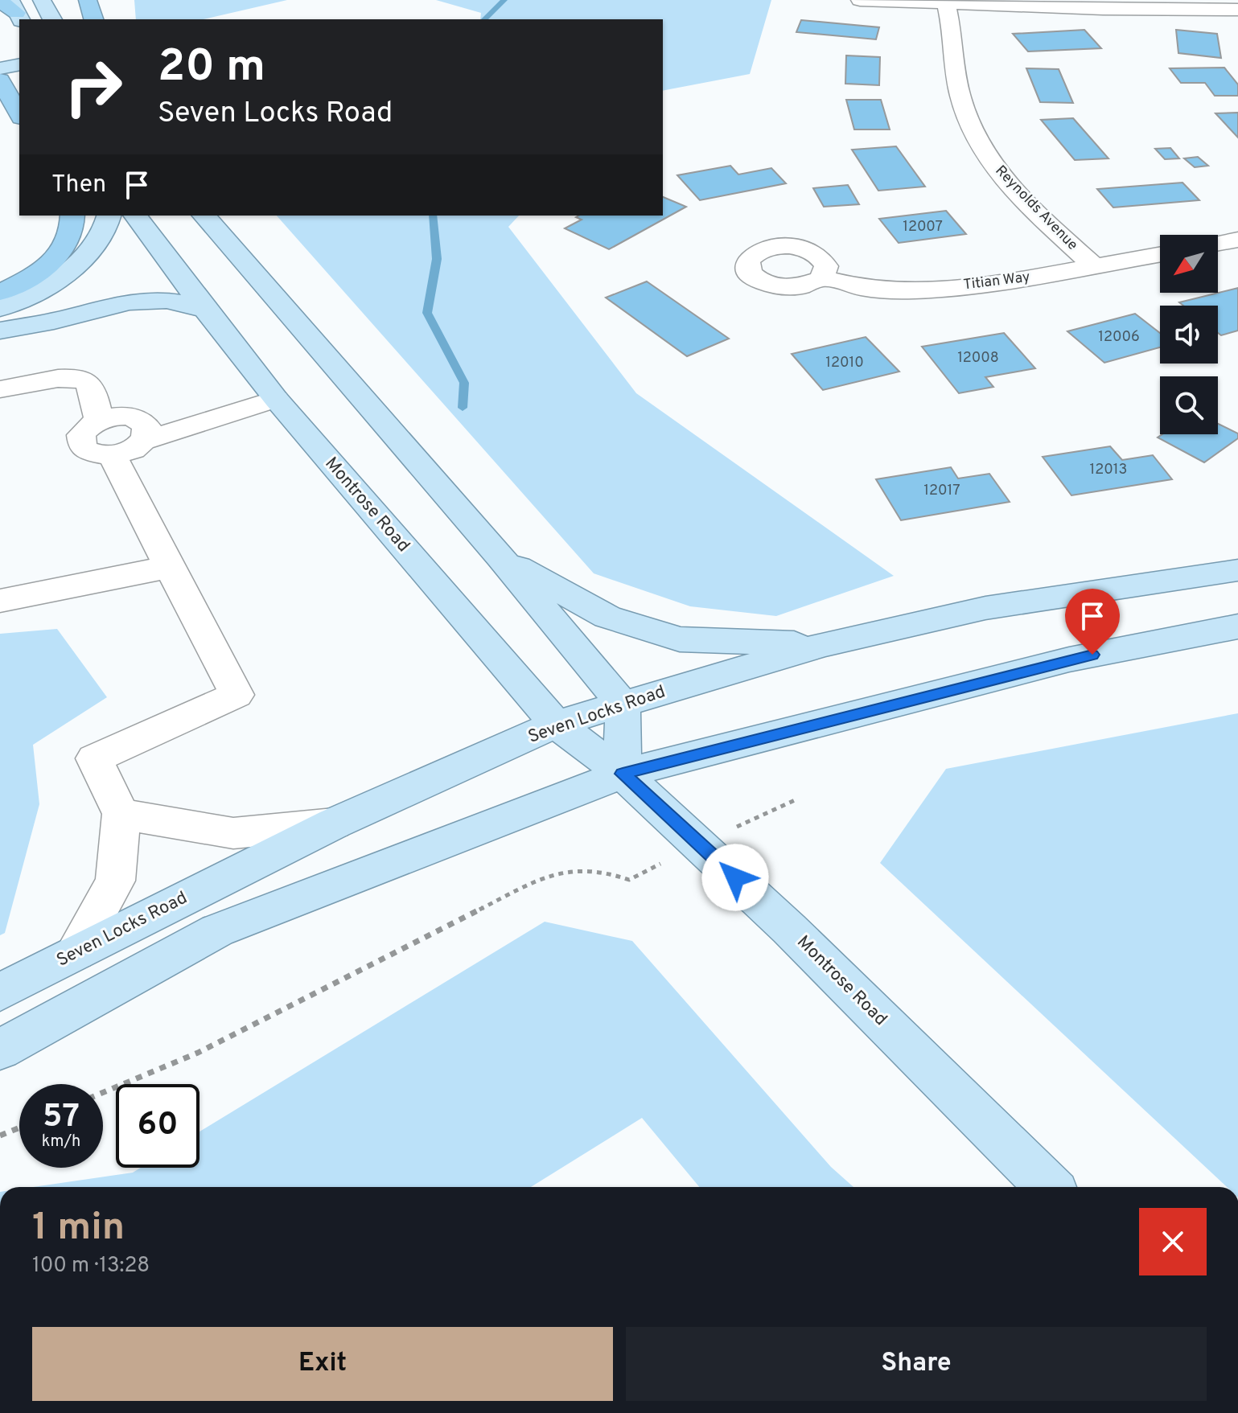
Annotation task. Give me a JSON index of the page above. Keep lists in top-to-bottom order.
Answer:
{
  "streets": {
    "main road": ["Montrose Road", "Seven Locks Road"],
    "street": ["Reynolds Avenue", "Titian Way"]
  },
  "crossings": [
    ["Reynolds Avenue", "Titian Way"],
    ["Montrose Road", "Seven Locks Road"]
  ],
  "house_numbers": [
    "12007",
    "12006",
    "12008",
    "12010",
    "12013",
    "12017"
  ],
  "north": "bottom left",
  "page": {
    "turn": ["20 m", "Seven Locks Road"],
    "then": "Then",
    "speed": "57 km/h",
    "limit": "60",
    "heading": ["1 min", "100 m · 13:28"],
    "buttons": ["Exit", "Share"]
  }
}
